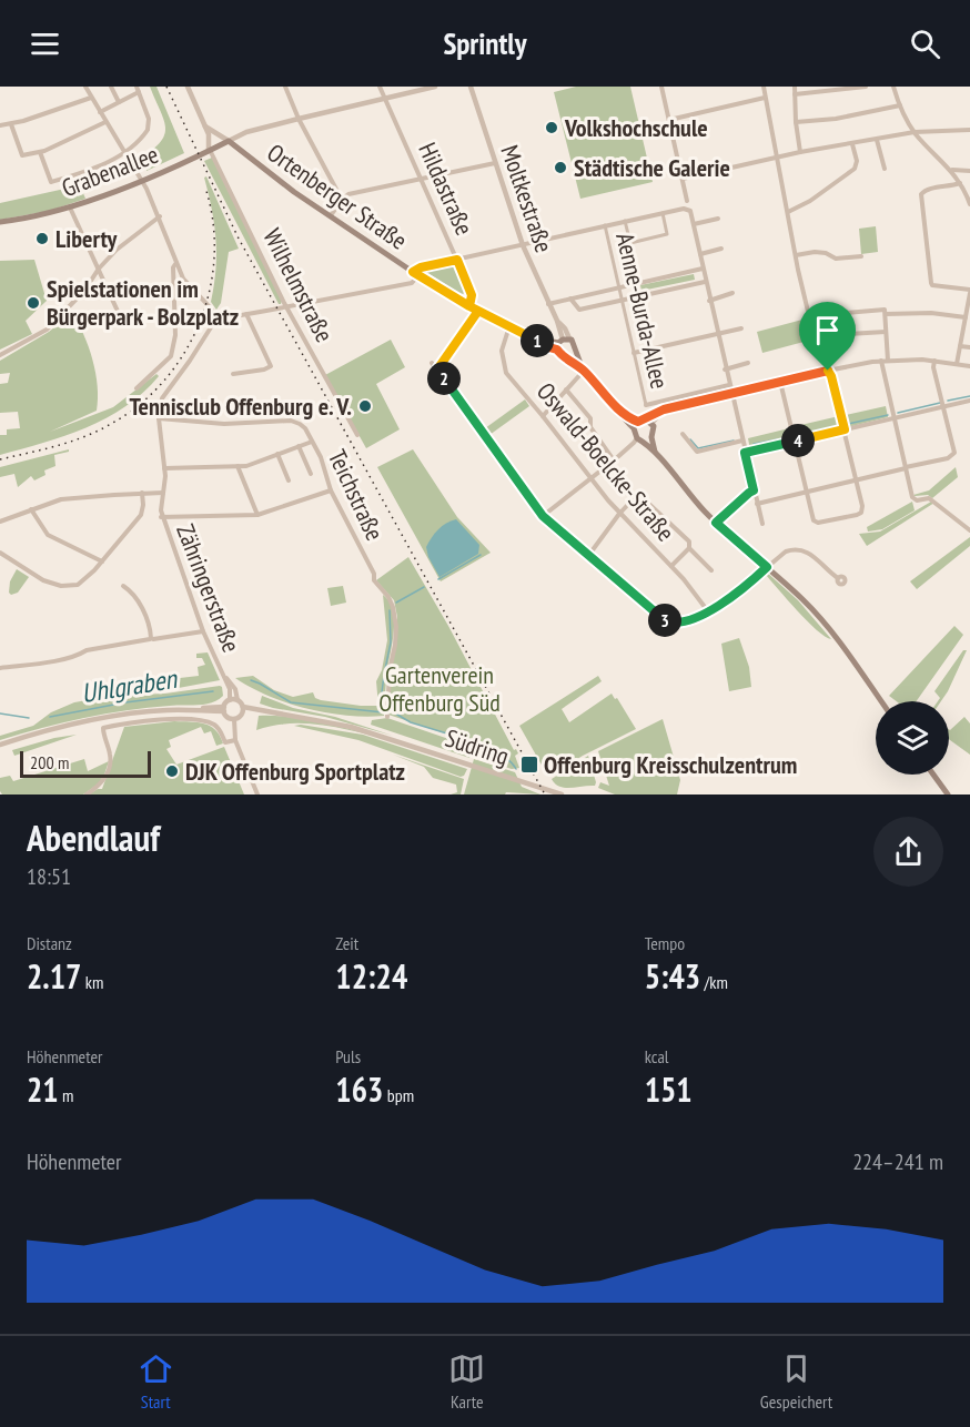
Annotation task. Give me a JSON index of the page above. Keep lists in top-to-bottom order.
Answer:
{
  "streets": {
    "main road": ["Grabenallee", "Ortenberger Straße"],
    "street": [
      "Hildastraße",
      "Moltkestraße",
      "Wilhelmstraße",
      "Aenne-Burda-Allee",
      "Oswald-Boelcke-Straße",
      "Teichstraße",
      "Zähringerstraße",
      "Südring"
    ]
  },
  "crossings": [
    ["Grabenallee", "Ortenberger Straße"],
    ["Grabenallee", "Wilhelmstraße"],
    ["Hildastraße", "Ortenberger Straße"],
    ["Ortenberger Straße", "Moltkestraße"],
    ["Ortenberger Straße", "Oswald-Boelcke-Straße"],
    ["Teichstraße", "Zähringerstraße"],
    ["Zähringerstraße", "Südring"]
  ],
  "water": ["Uhlgraben"],
  "parks": ["Gartenverein Offenburg Süd"],
  "places": {
    "other": [
      "Volkshochschule",
      "Städtische Galerie",
      "Liberty",
      "Spielstationen im Bürgerpark - Bolzplatz",
      "Tennisclub Offenburg e. V.",
      "DJK Offenburg Sportplatz"
    ],
    "transit": ["Offenburg Kreisschulzentrum"]
  },
  "scale_bar": "200 m",
  "page": {
    "header": "Sprintly",
    "pins": [
      "1",
      "2",
      "4",
      "3"
    ],
    "scale": "200 m",
    "heading": ["Abendlauf", "18:51"],
    "stats": [
      ["Distanz", "2.17 km"],
      ["Zeit", "12:24"],
      ["Tempo", "5:43 /km"],
      ["Höhenmeter", "21 m"],
      ["Puls", "163 bpm"],
      ["kcal", "151"]
    ],
    "chart": ["Höhenmeter", "224–241 m"],
    "tabs": ["Start", "Karte", "Gespeichert"]
  }
}
